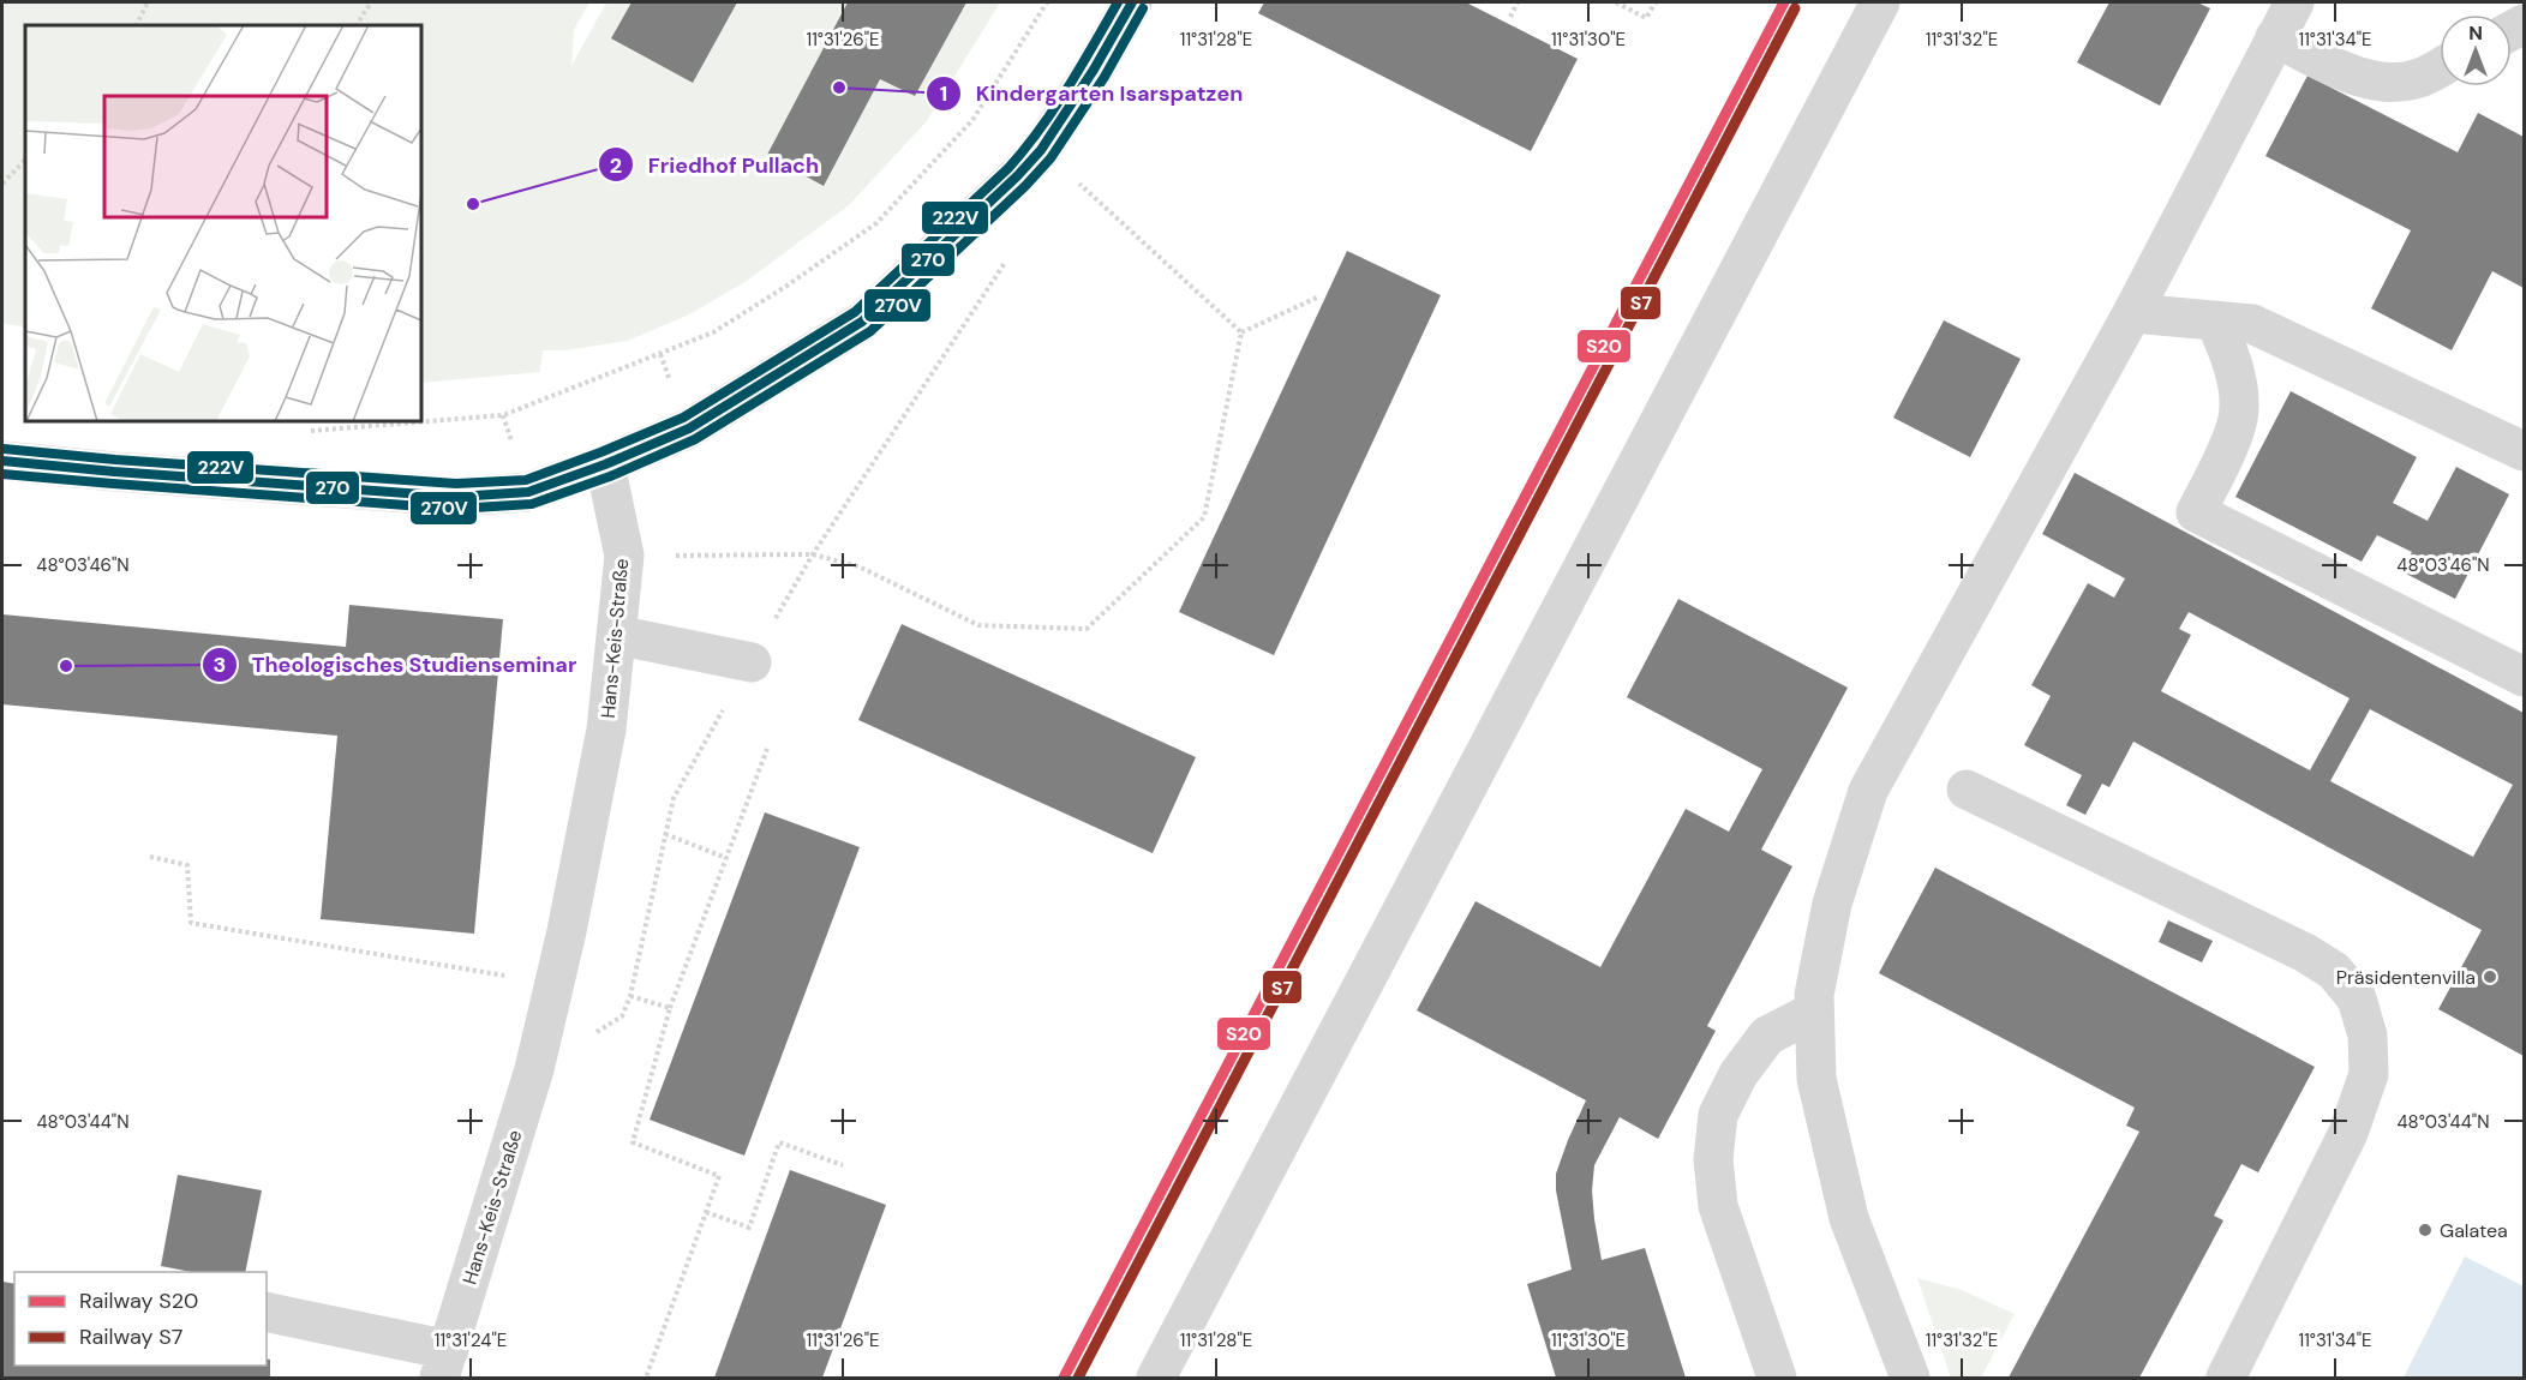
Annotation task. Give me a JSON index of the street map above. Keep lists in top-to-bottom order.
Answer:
{
  "streets": {
    "street": ["Hans-Keis-Straße"]
  },
  "places": [
    "Kindergarten Isarspatzen",
    "Friedhof Pullach",
    "Theologisches Studienseminar",
    "Präsidentenvilla",
    "Galatea"
  ],
  "lines": [
    "rail line S20",
    "transit line 270",
    "transit line 222V",
    "rail line S7",
    "transit line 270V"
  ],
  "legend": ["Railway S20", "Railway S7"],
  "north": "top",
  "coordinates": [
    "11°31'26\"E",
    "11°31'28\"E",
    "11°31'30\"E",
    "11°31'32\"E",
    "11°31'34\"E",
    "48°03'46\"N",
    "48°03'44\"N",
    "11°31'24\"E"
  ]
}
